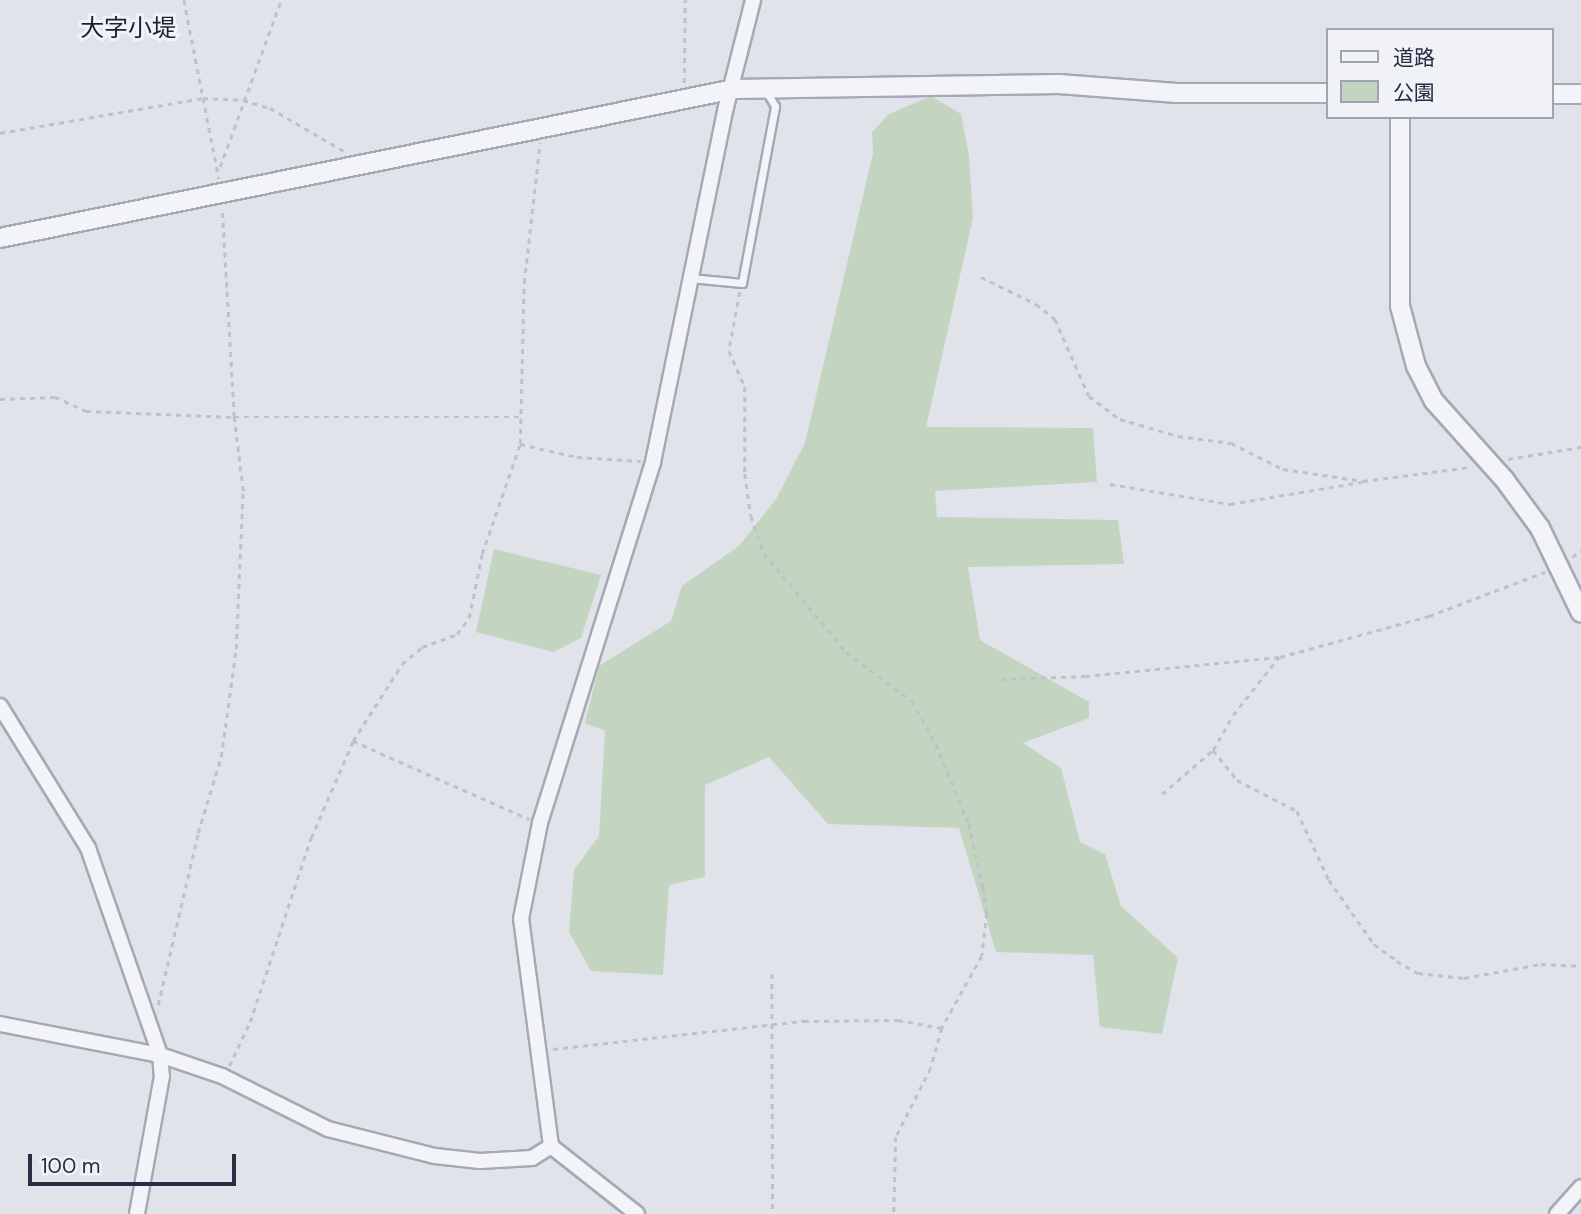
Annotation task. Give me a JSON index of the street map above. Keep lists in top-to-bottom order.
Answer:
{
  "districts": ["大字小堤"],
  "legend": ["道路", "公園"],
  "scale_bar": "100 m"
}
